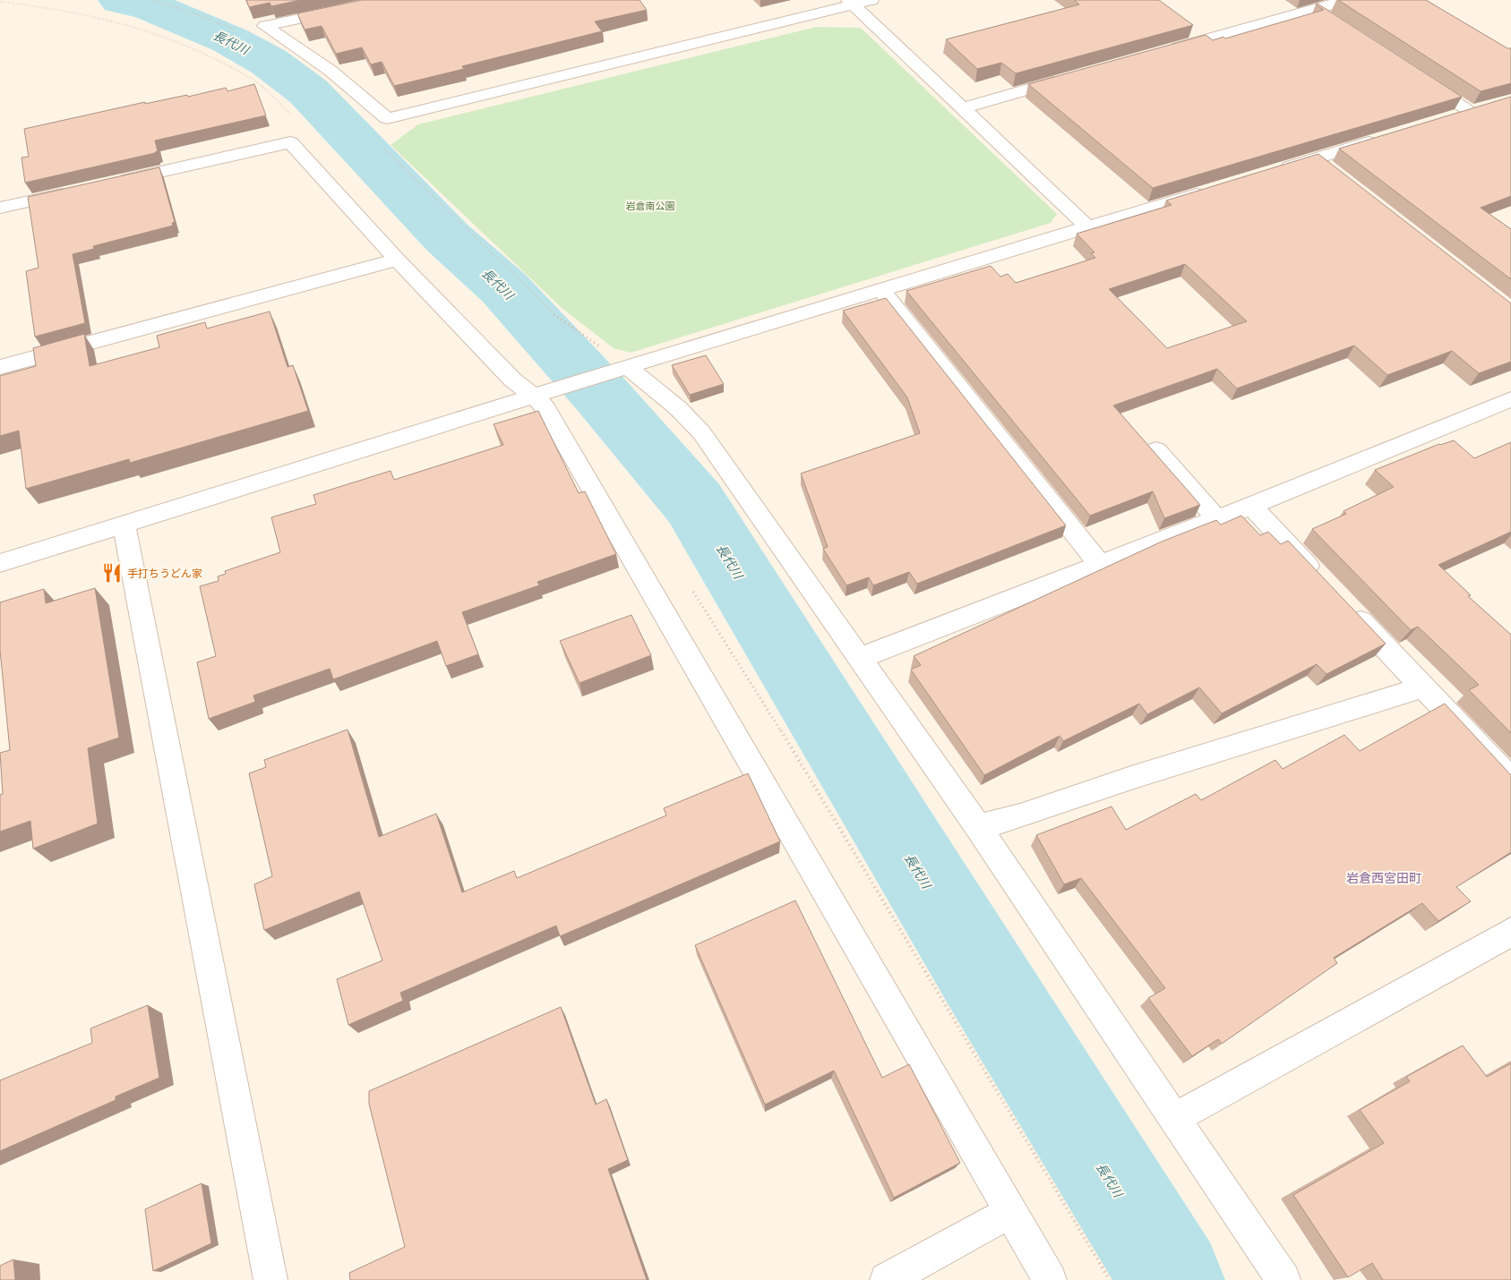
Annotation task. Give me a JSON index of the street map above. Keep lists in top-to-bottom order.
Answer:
{
  "districts": ["岩倉西宮田町"],
  "water": ["長代川"],
  "parks": ["岩倉南公園"],
  "places": {
    "restaurant": ["手打ちうどん家"]
  }
}
